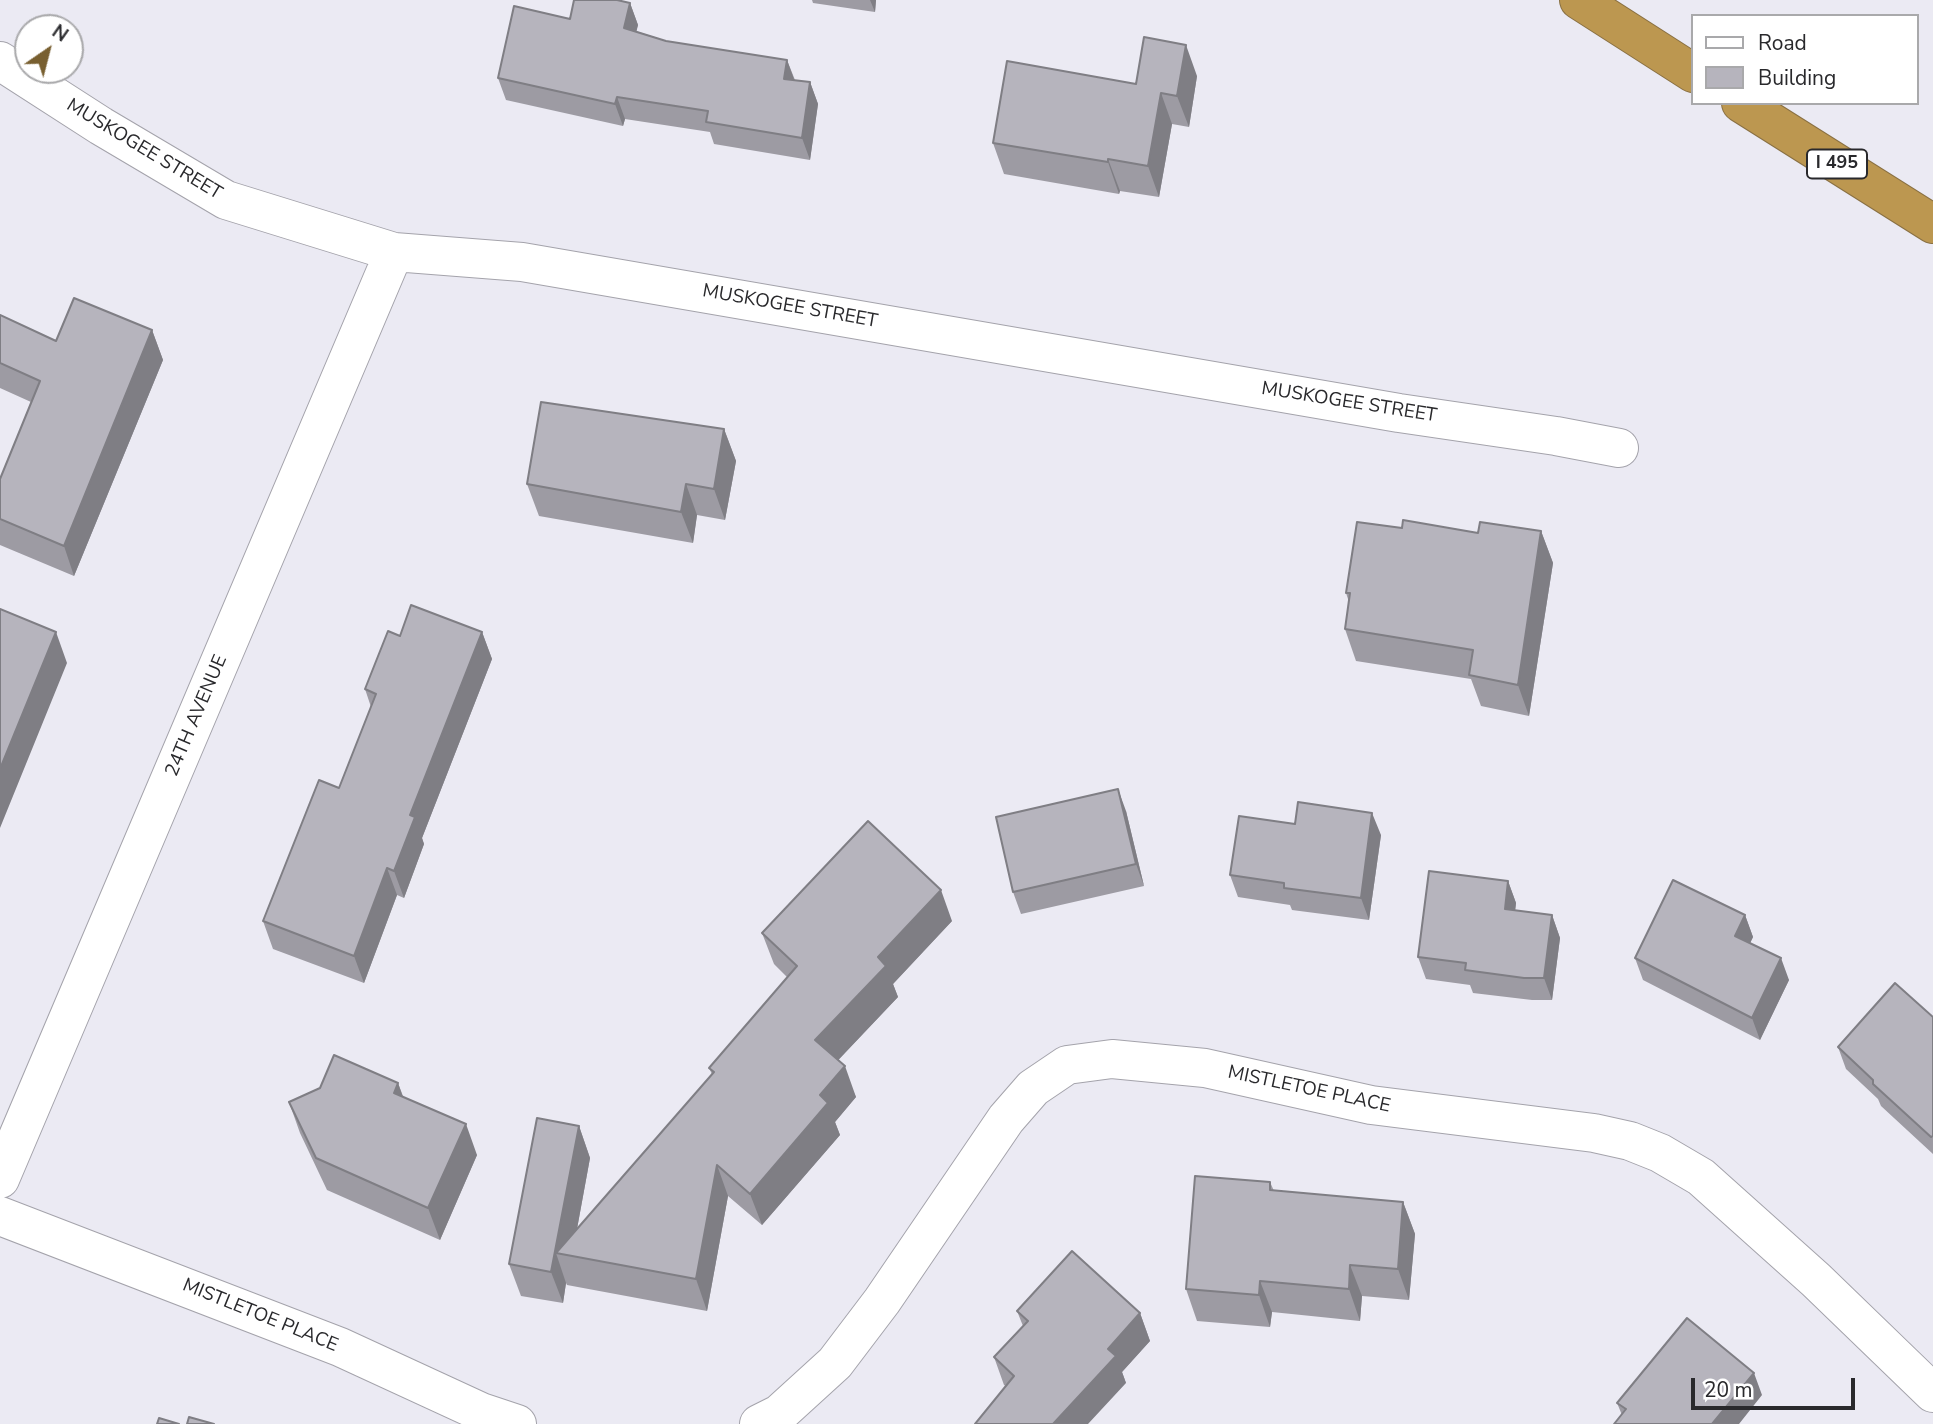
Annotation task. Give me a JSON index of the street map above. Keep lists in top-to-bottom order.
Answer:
{
  "streets": {
    "highway": ["I 495"],
    "street": ["MUSKOGEE STREET", "24TH AVENUE", "MISTLETOE PLACE"]
  },
  "crossings": [
    ["MUSKOGEE STREET", "24TH AVENUE"]
  ],
  "legend": ["Road", "Building"],
  "scale_bar": "20 m",
  "north": "top right"
}
